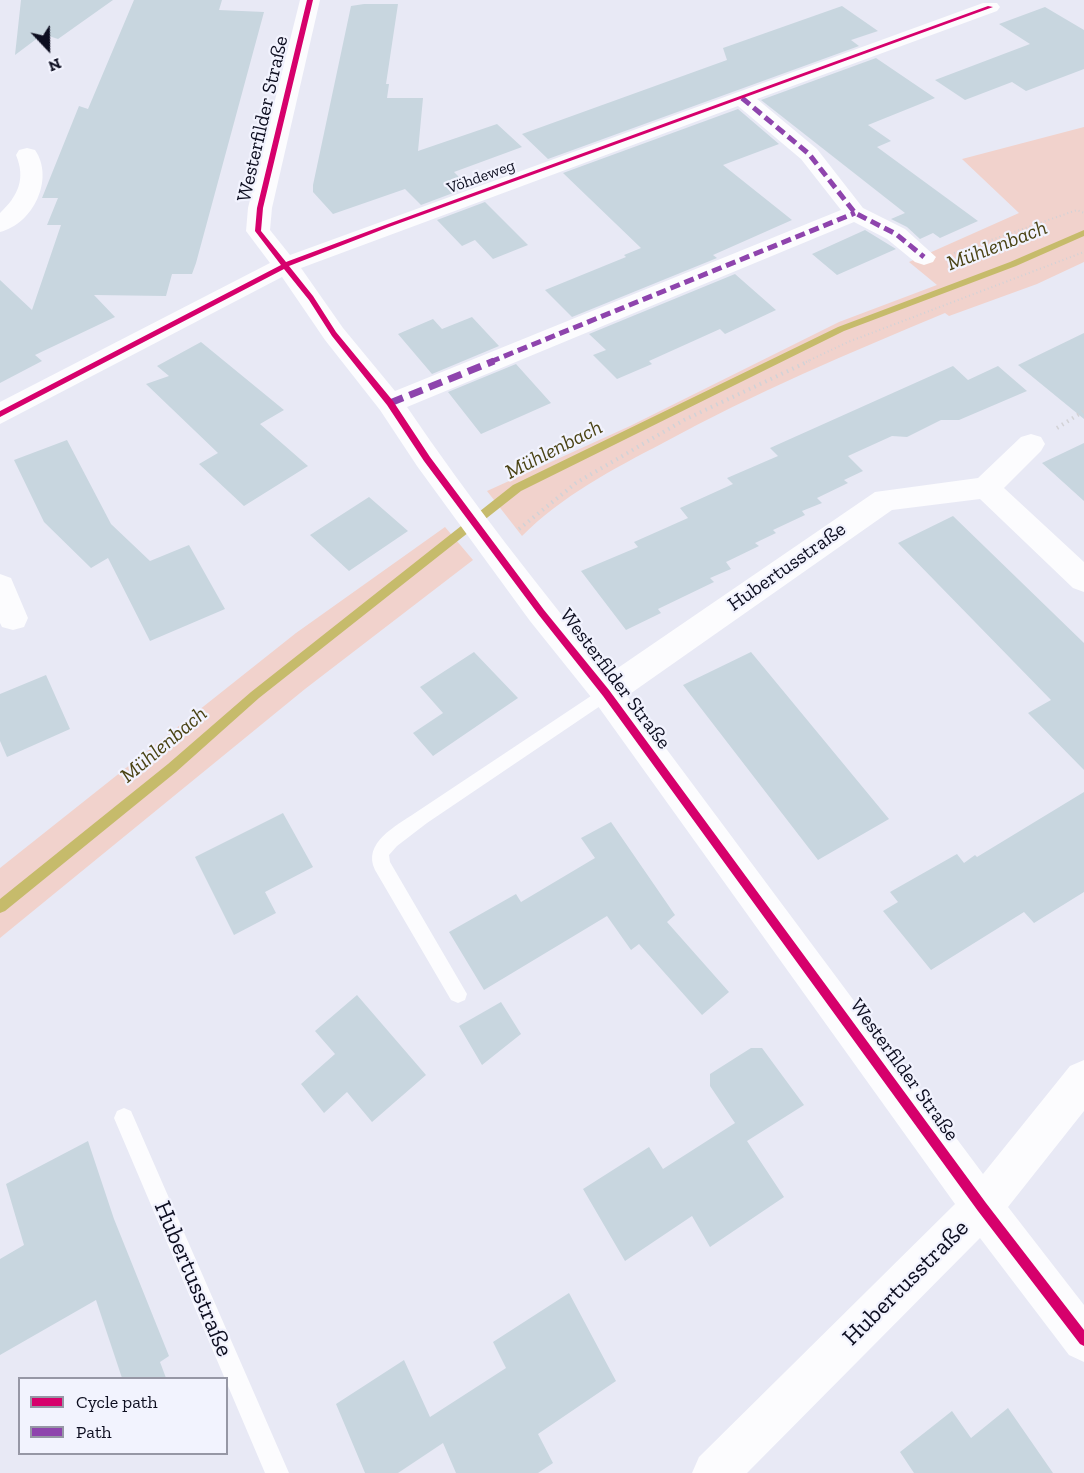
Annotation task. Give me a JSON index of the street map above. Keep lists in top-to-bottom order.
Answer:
{
  "streets": {
    "street": ["Westerfilder Straße", "Vöhdeweg", "Hubertusstraße"]
  },
  "crossings": [
    ["Westerfilder Straße", "Vöhdeweg"],
    ["Westerfilder Straße", "Hubertusstraße"]
  ],
  "water": ["Mühlenbach"],
  "legend": ["Cycle path", "Path"],
  "north": "bottom"
}
